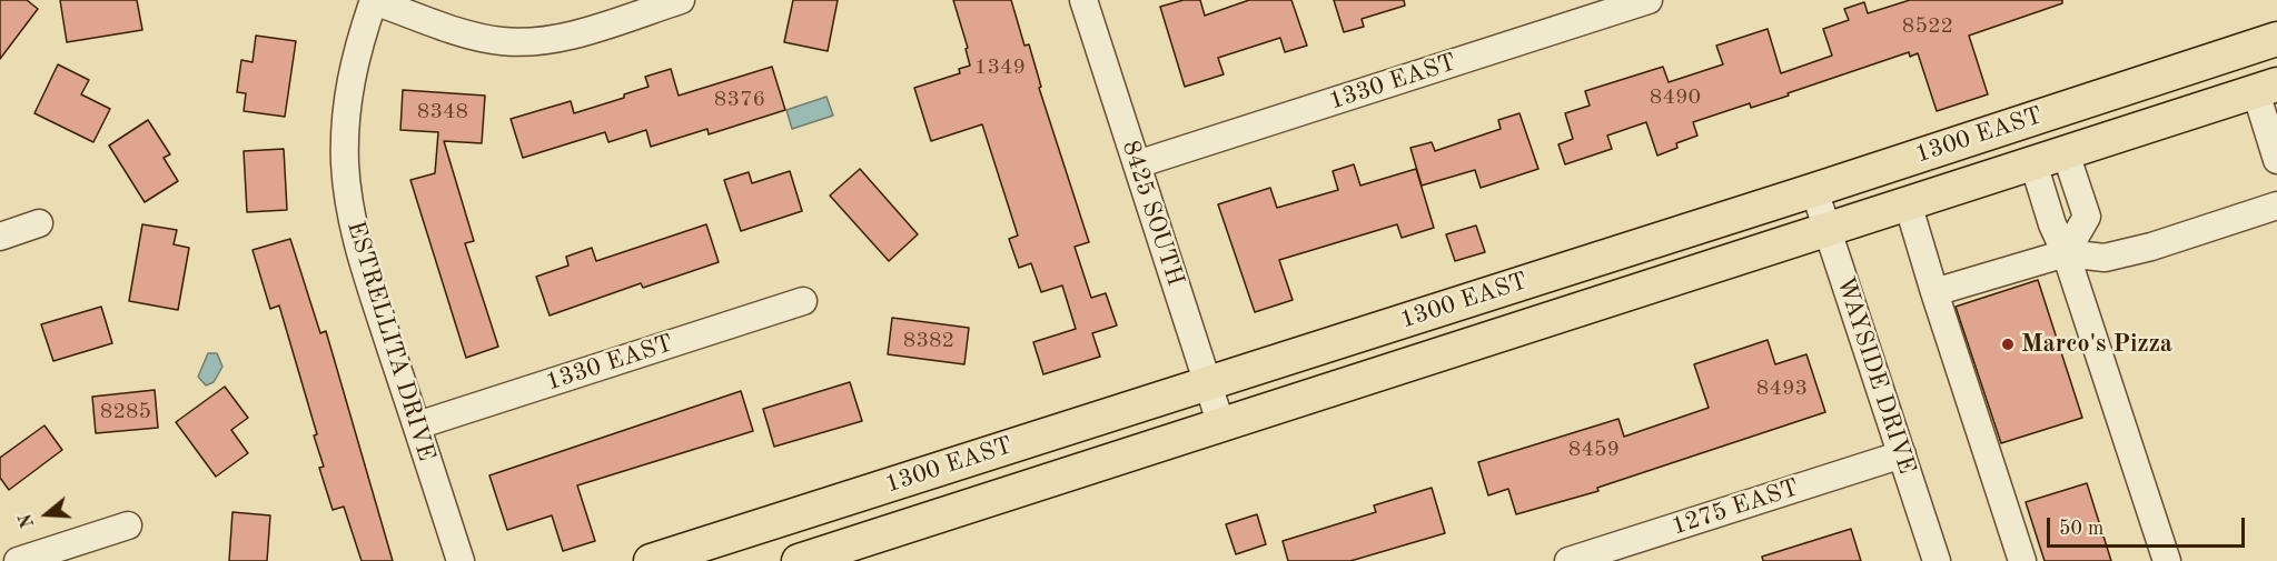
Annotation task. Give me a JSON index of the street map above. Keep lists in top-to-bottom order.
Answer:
{
  "streets": {
    "main road": ["1300 EAST"],
    "street": [
      "1330 EAST",
      "8425 SOUTH",
      "ESTRELLITA DRIVE",
      "WAYSIDE DRIVE",
      "1275 EAST"
    ]
  },
  "crossings": [
    ["1330 EAST", "8425 SOUTH"],
    ["1330 EAST", "ESTRELLITA DRIVE"],
    ["1300 EAST", "8425 SOUTH"],
    ["1300 EAST", "WAYSIDE DRIVE"],
    ["WAYSIDE DRIVE", "1275 EAST"]
  ],
  "places": ["Marco's Pizza"],
  "house_numbers": [
    "8522",
    "1349",
    "8490",
    "8376",
    "8348",
    "8382",
    "8493",
    "8285",
    "8459"
  ],
  "scale_bar": "50 m",
  "north": "left"
}
